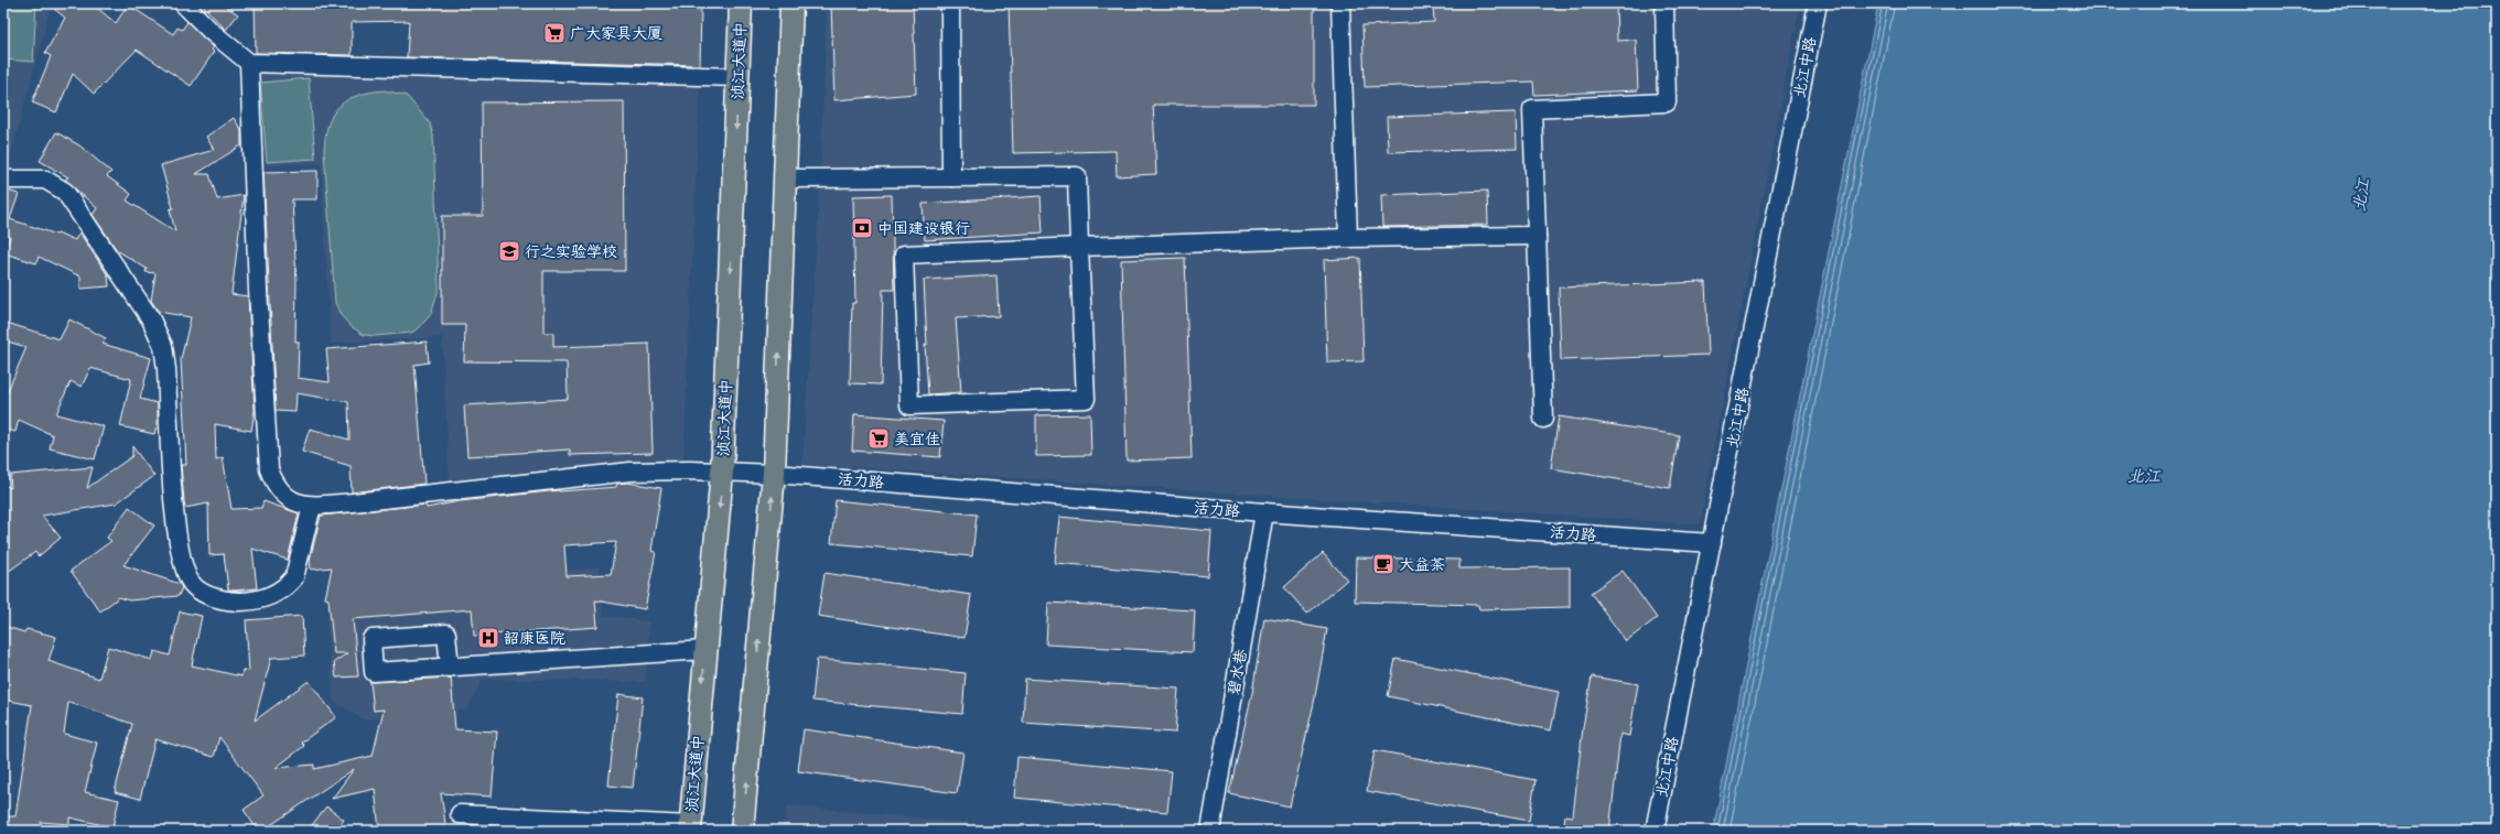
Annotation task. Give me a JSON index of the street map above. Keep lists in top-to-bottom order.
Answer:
{
  "streets": {
    "main road": ["浈江大道中"],
    "street": ["北江中路", "活力路", "碧水巷"]
  },
  "crossings": [
    ["浈江大道中", "活力路"],
    ["北江中路", "活力路"],
    ["活力路", "碧水巷"]
  ],
  "water": ["北江"],
  "places": {
    "supermarket": ["广大家具大厦", "美宜佳"],
    "bank": ["中国建设银行"],
    "school or university": ["行之实验学校"],
    "cafe": ["大益茶"],
    "hospital": ["韶康医院"]
  }
}
